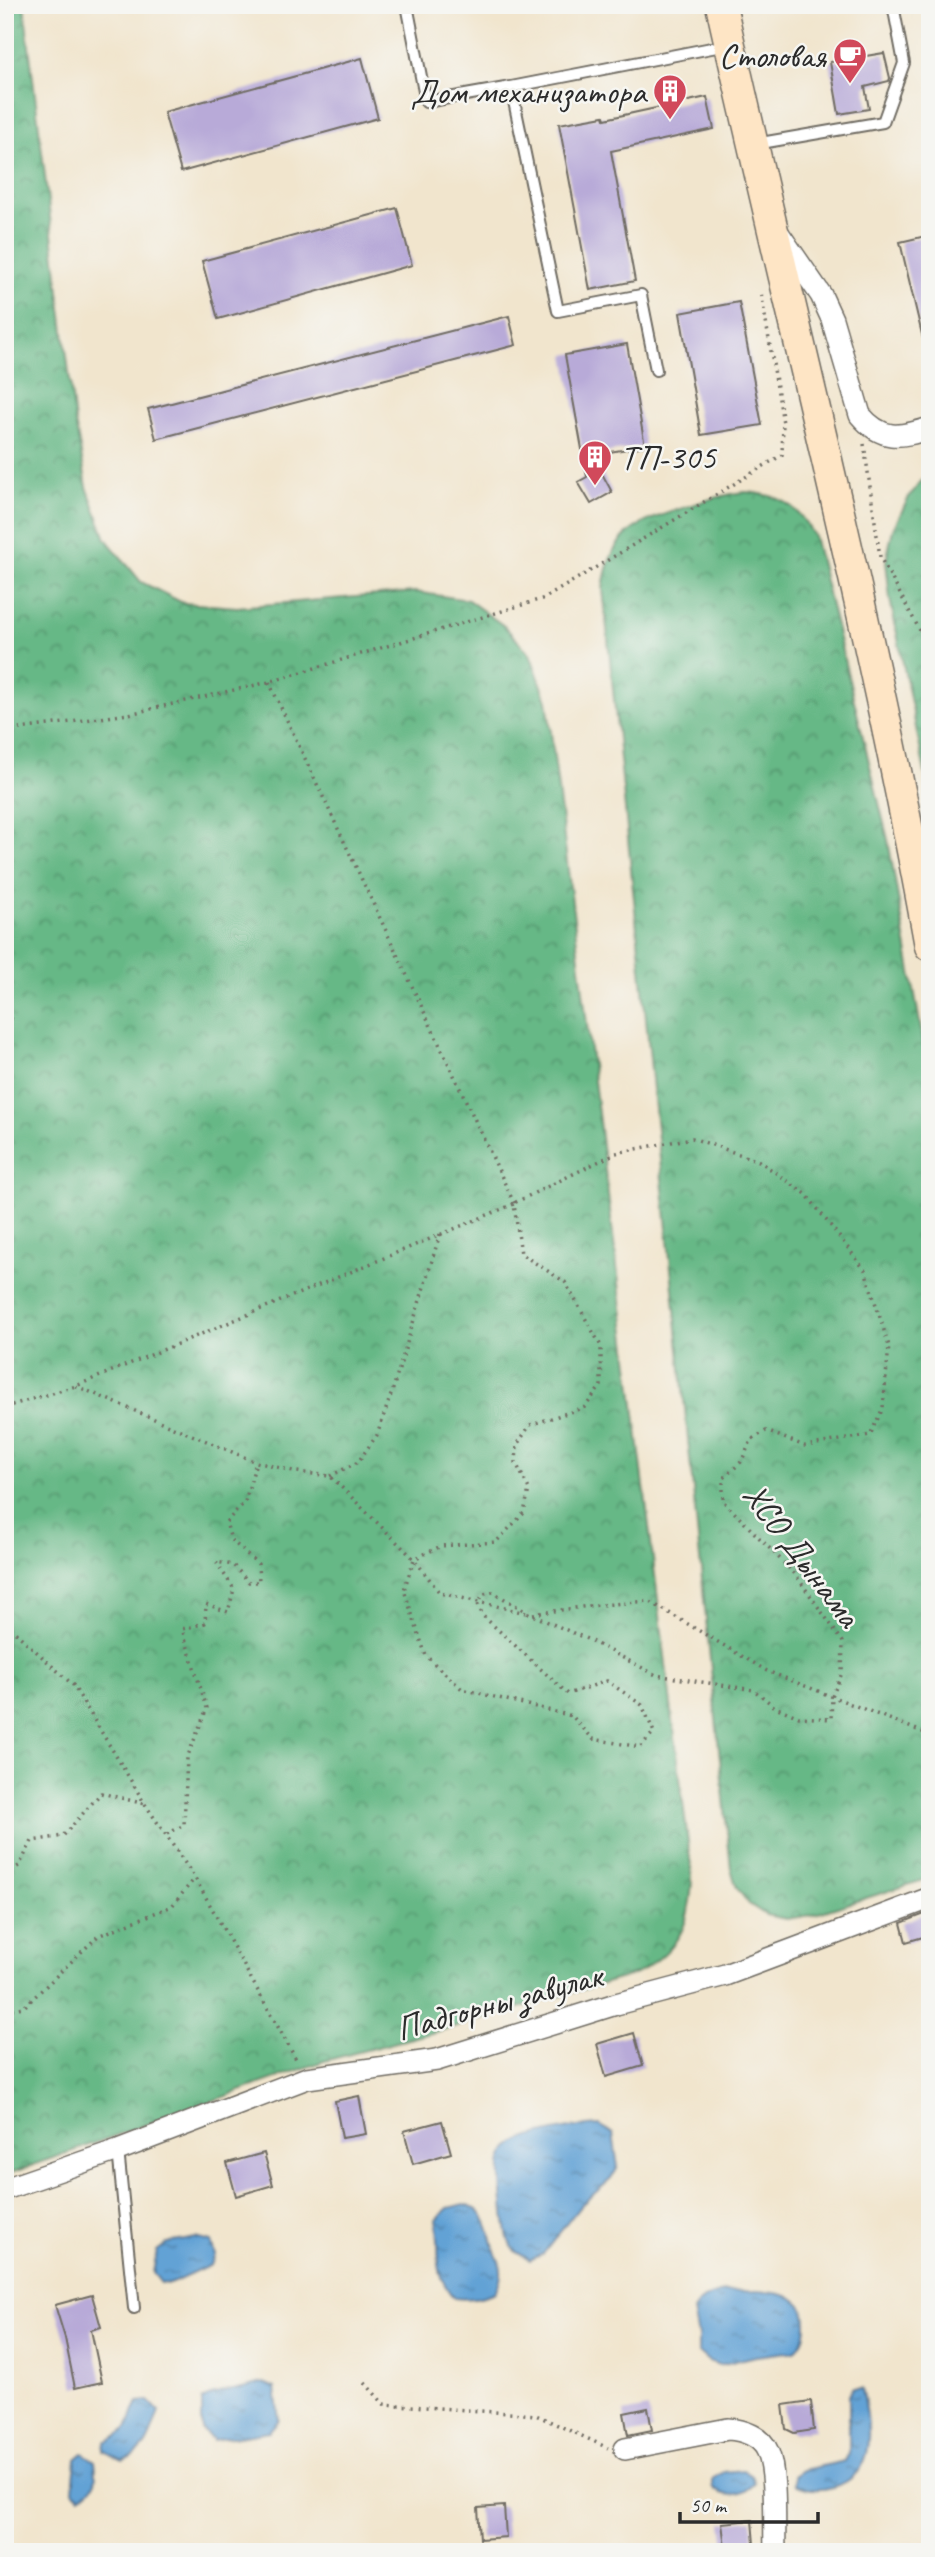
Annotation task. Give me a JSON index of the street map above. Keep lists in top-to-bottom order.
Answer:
{
  "streets": {
    "street": ["Падгорны завулак"],
    "path": ["XCO Дынама"]
  },
  "places": {
    "cafe": ["Столовая"],
    "building": ["Дом механизатора", "ТП-305"]
  },
  "scale_bar": "50 m"
}
